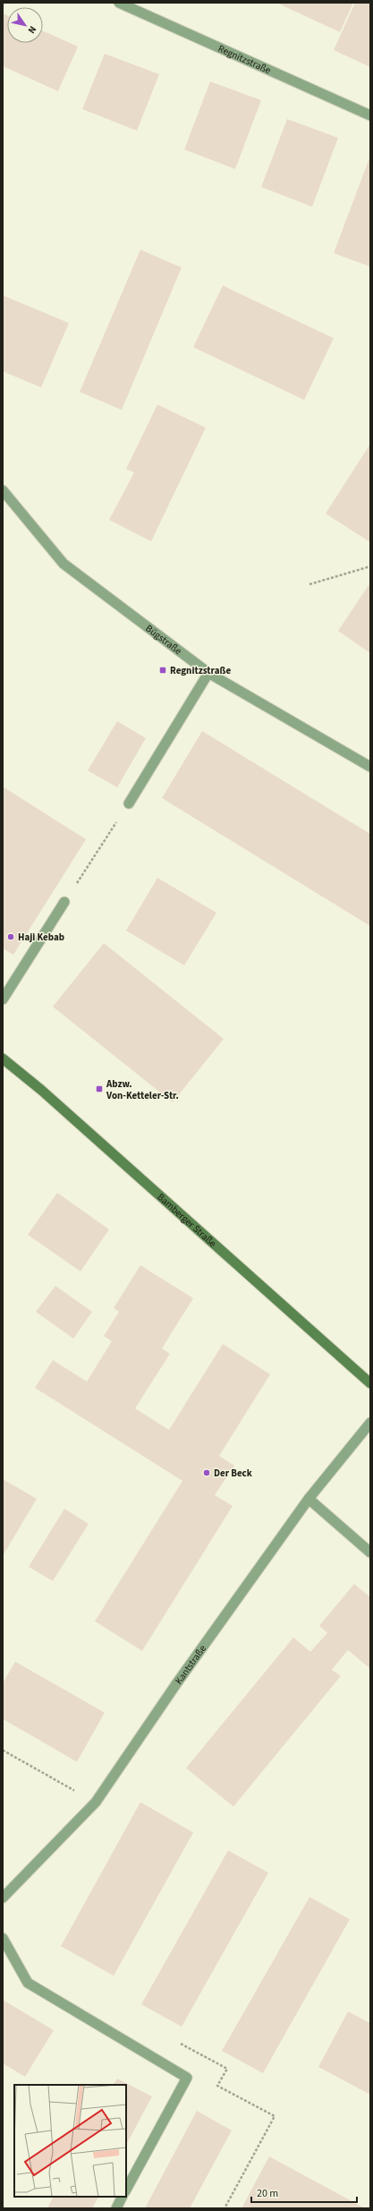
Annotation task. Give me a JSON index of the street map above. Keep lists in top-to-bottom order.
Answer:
{
  "streets": {
    "main road": ["Bamberger Straße"],
    "street": ["Regnitzstraße", "Bügstraße", "Kantstraße"]
  },
  "places": {
    "transit": ["Regnitzstraße", "Abzw. Von-Ketteler-Str."],
    "other": ["Haji Kebab", "Der Beck"]
  },
  "scale_bar": "20 m",
  "north": "bottom right"
}
